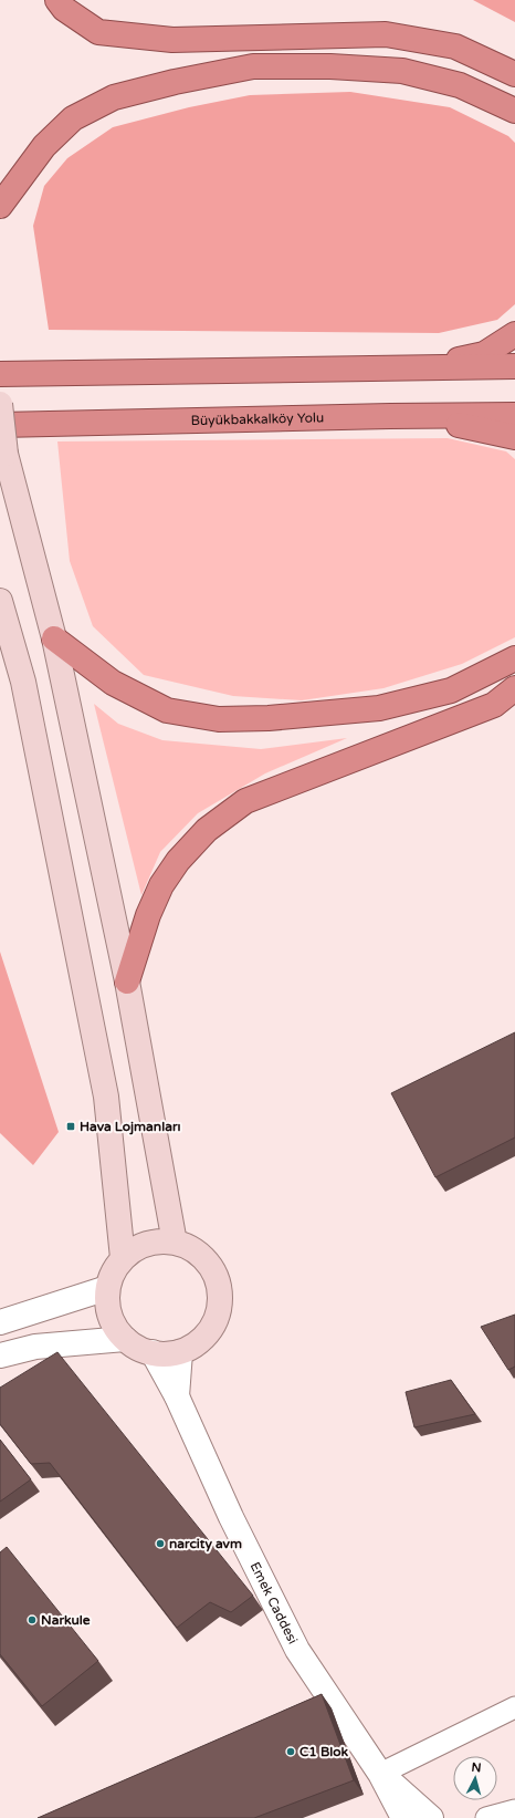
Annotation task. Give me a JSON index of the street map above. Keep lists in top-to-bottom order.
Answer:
{
  "streets": {
    "highway": ["Büyükbakkalköy Yolu"],
    "street": ["Emek Caddesi"]
  },
  "places": {
    "transit": ["Hava Lojmanları"],
    "other": ["narcity avm", "Narkule", "C1 Blok"]
  },
  "north": "top"
}
